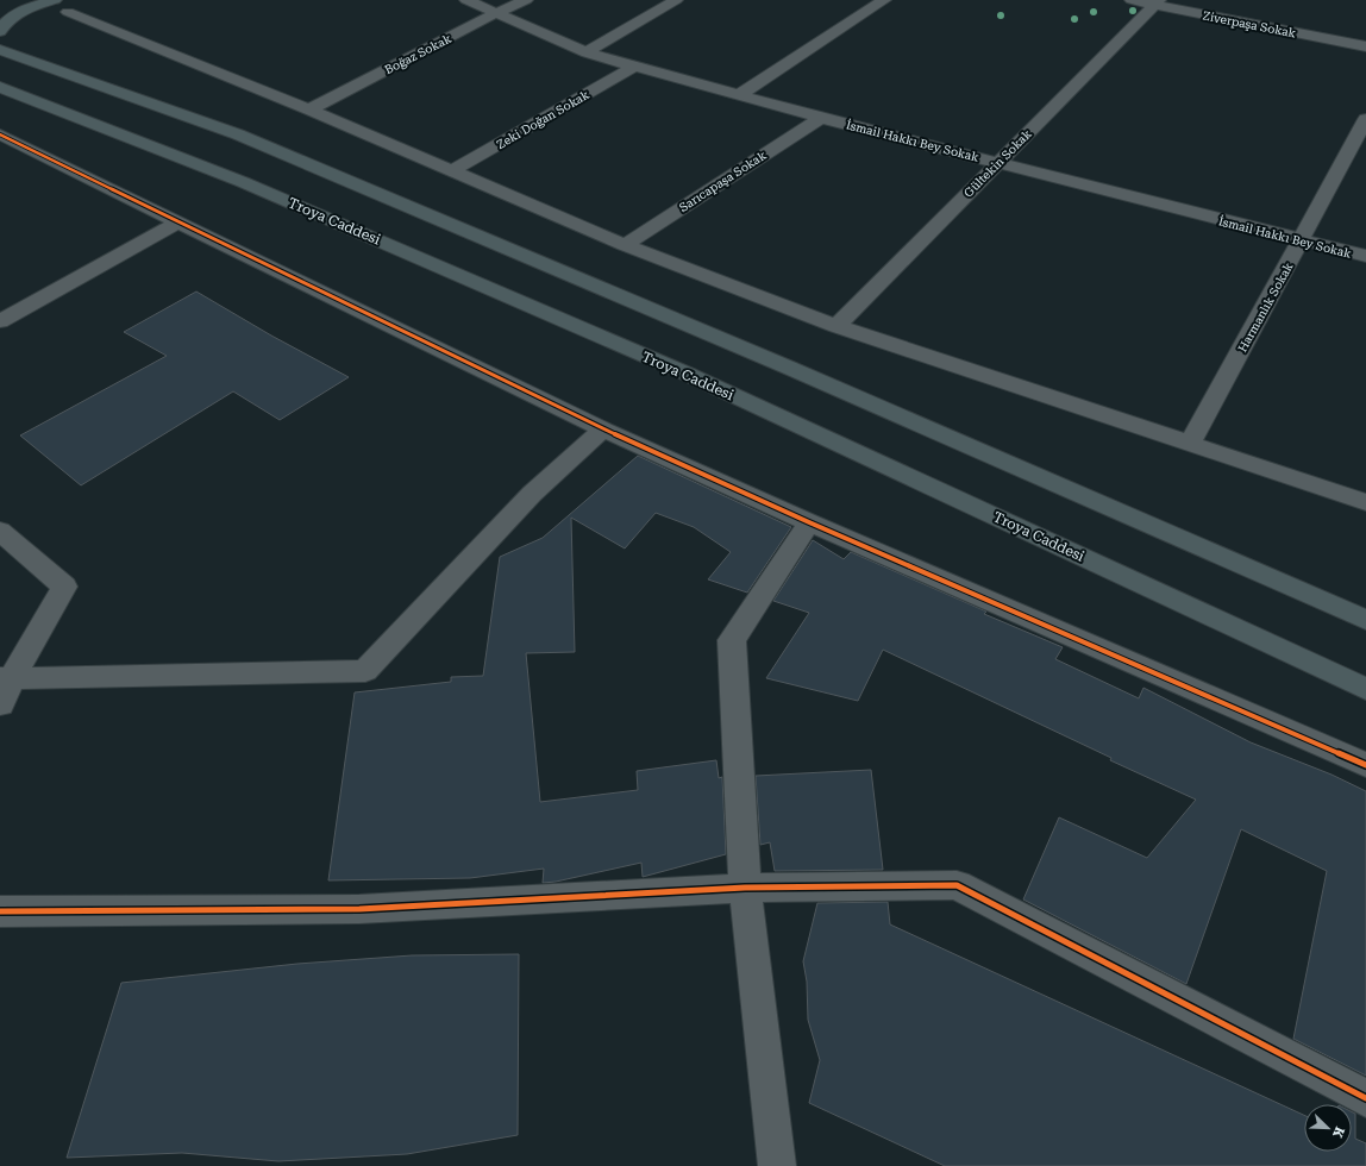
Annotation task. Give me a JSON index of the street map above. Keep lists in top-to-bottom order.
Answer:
{
  "streets": {
    "main road": ["Troya Caddesi"],
    "street": [
      "Ziverpaşa Sokak",
      "Boğaz Sokak",
      "Zeki Doğan Sokak",
      "İsmail Hakkı Bey Sokak",
      "Gültekin Sokak",
      "Sarıcapaşa Sokak",
      "Harmanlık Sokak"
    ]
  },
  "crossings": [
    ["Ziverpaşa Sokak", "Gültekin Sokak"],
    ["Boğaz Sokak", "İsmail Hakkı Bey Sokak"],
    ["Zeki Doğan Sokak", "İsmail Hakkı Bey Sokak"],
    ["İsmail Hakkı Bey Sokak", "Gültekin Sokak"],
    ["İsmail Hakkı Bey Sokak", "Sarıcapaşa Sokak"],
    ["İsmail Hakkı Bey Sokak", "Harmanlık Sokak"]
  ],
  "north": "bottom right"
}
